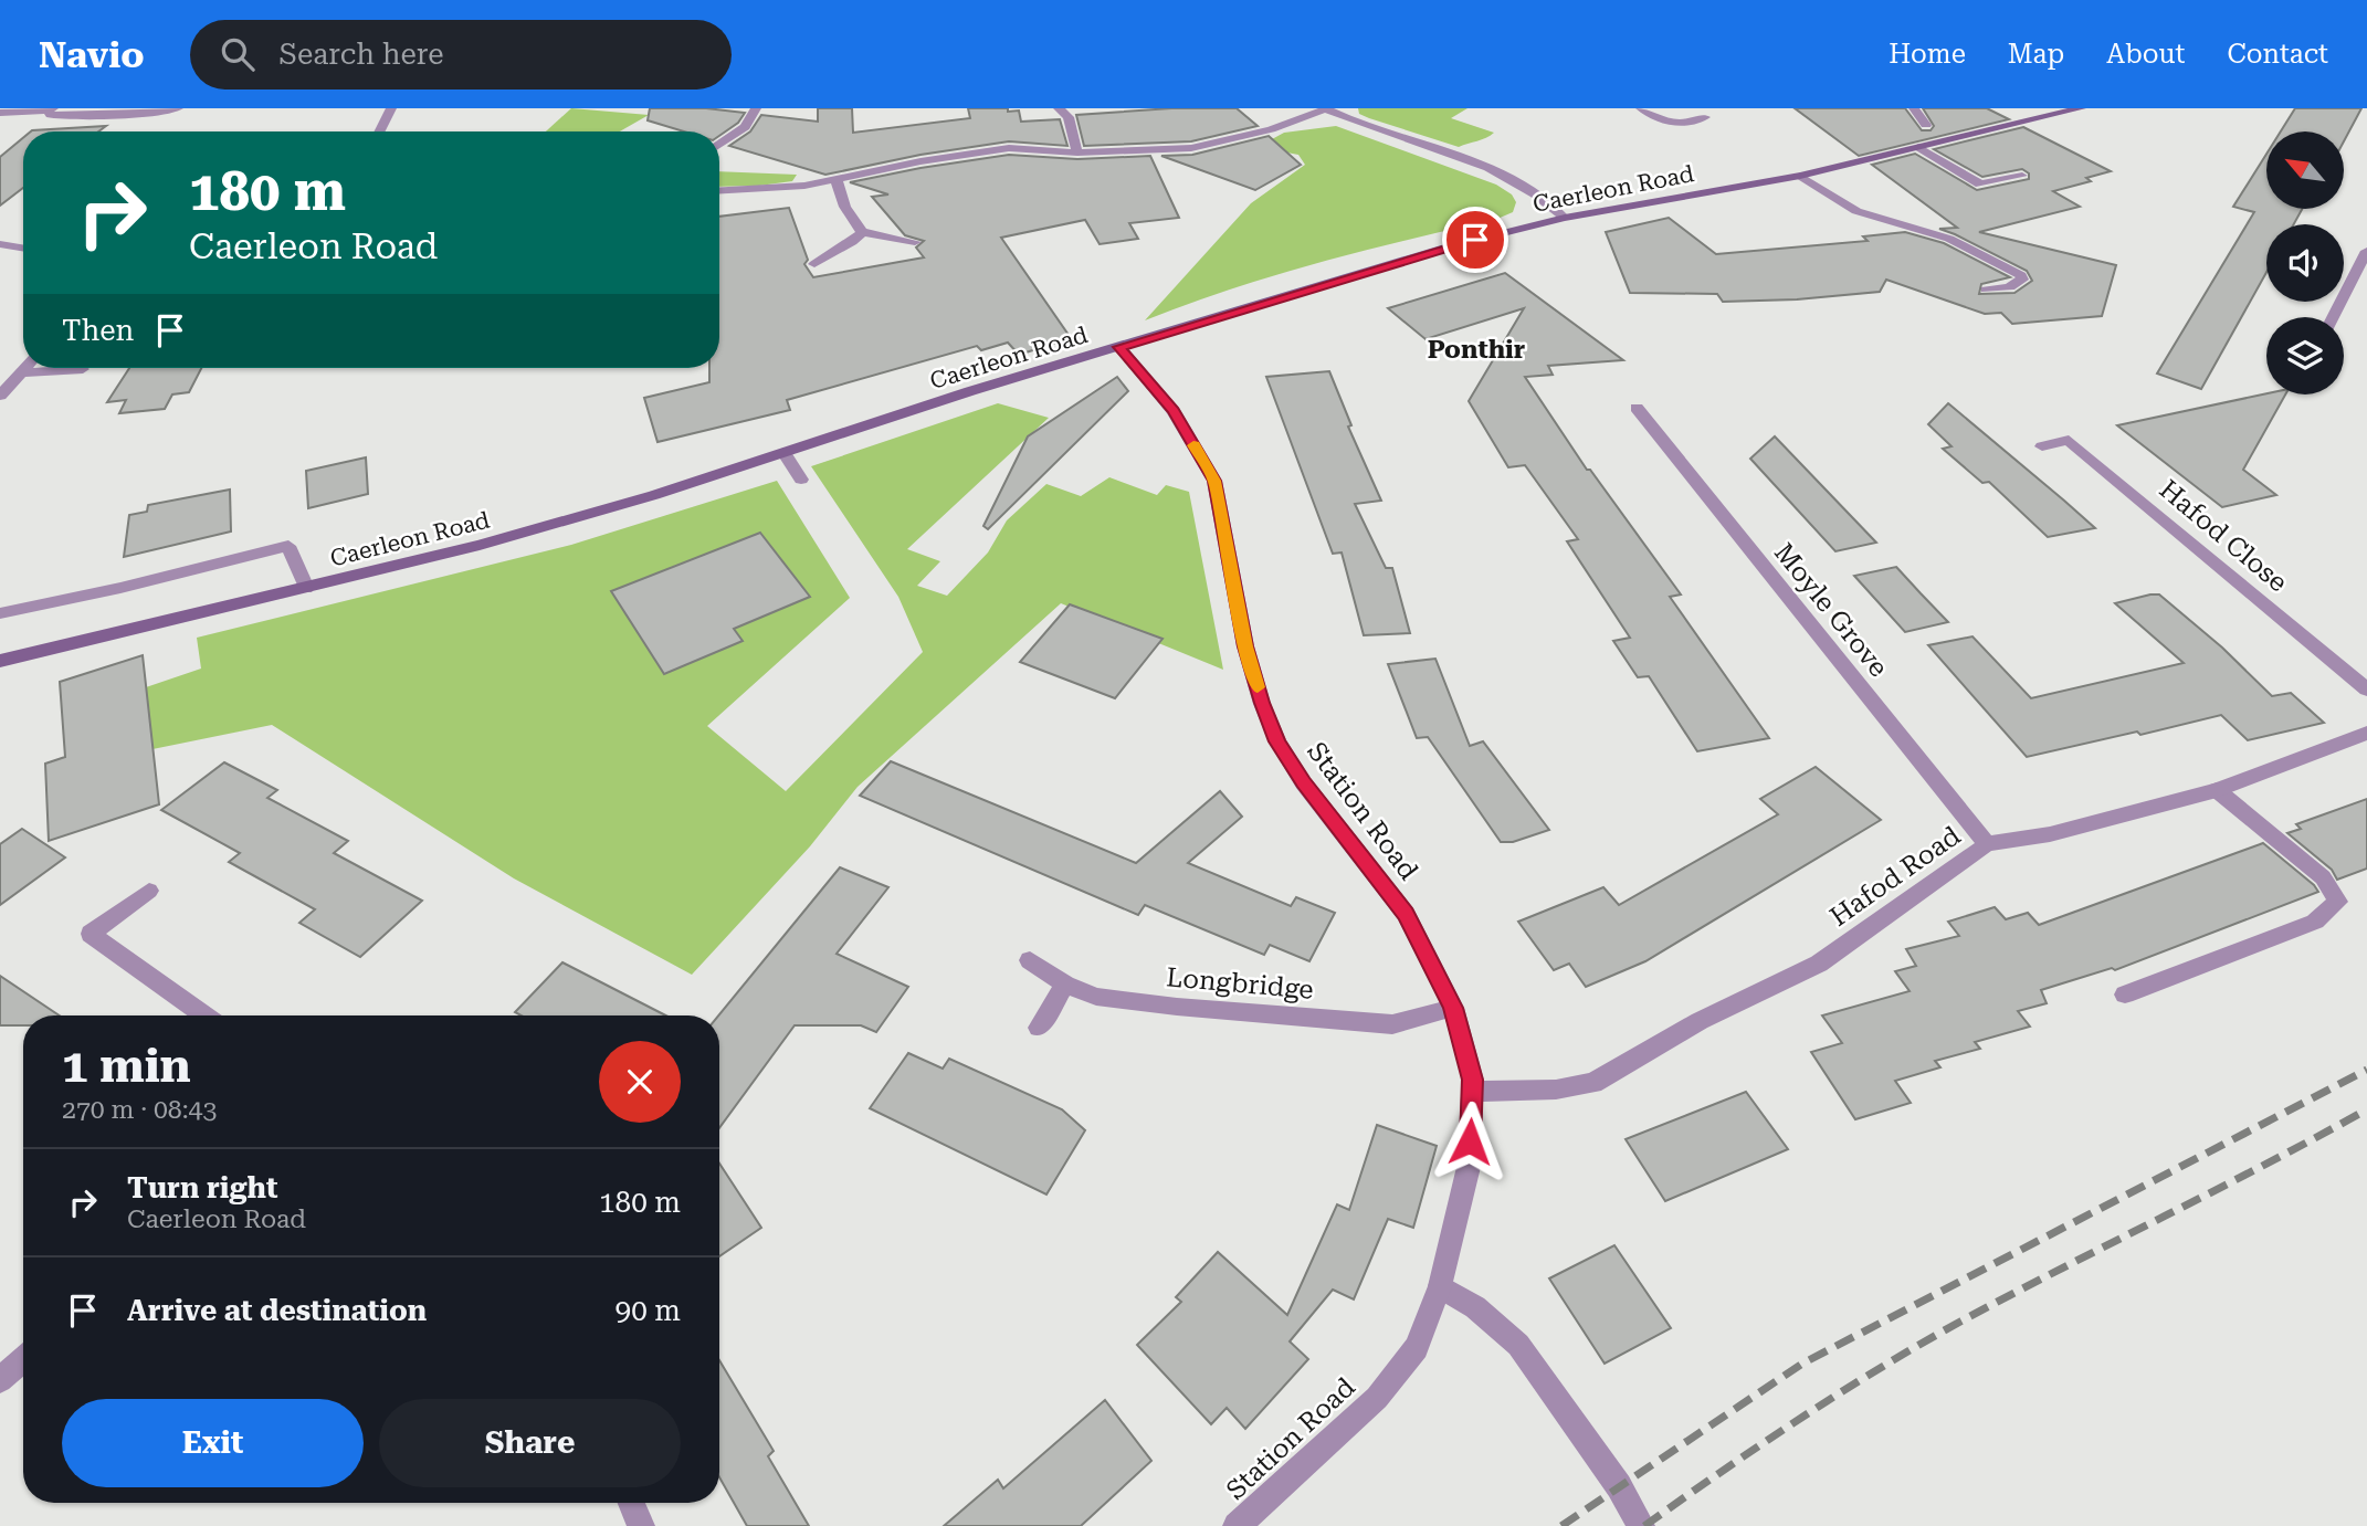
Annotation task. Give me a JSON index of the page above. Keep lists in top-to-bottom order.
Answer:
{
  "streets": {
    "main road": ["Caerleon Road"],
    "street": [
      "Hafod Close",
      "Moyle Grove",
      "Station Road",
      "Hafod Road",
      "Longbridge"
    ]
  },
  "crossings": [
    ["Caerleon Road", "Station Road"],
    ["Moyle Grove", "Hafod Road"],
    ["Station Road", "Hafod Road"],
    ["Station Road", "Longbridge"]
  ],
  "districts": ["Ponthir"],
  "north": "top left",
  "page": {
    "header": "Navio",
    "search": "Search here",
    "nav": [
      "Home",
      "Map",
      "About",
      "Contact"
    ],
    "turn": ["180 m", "Caerleon Road"],
    "then": "Then",
    "heading": ["1 min", "270 m · 08:43"],
    "list": [
      {
        "name": "Turn right",
        "note": "Caerleon Road",
        "value": "180 m"
      },
      {
        "name": "Arrive at destination",
        "value": "90 m"
      }
    ],
    "buttons": ["Exit", "Share"]
  }
}
